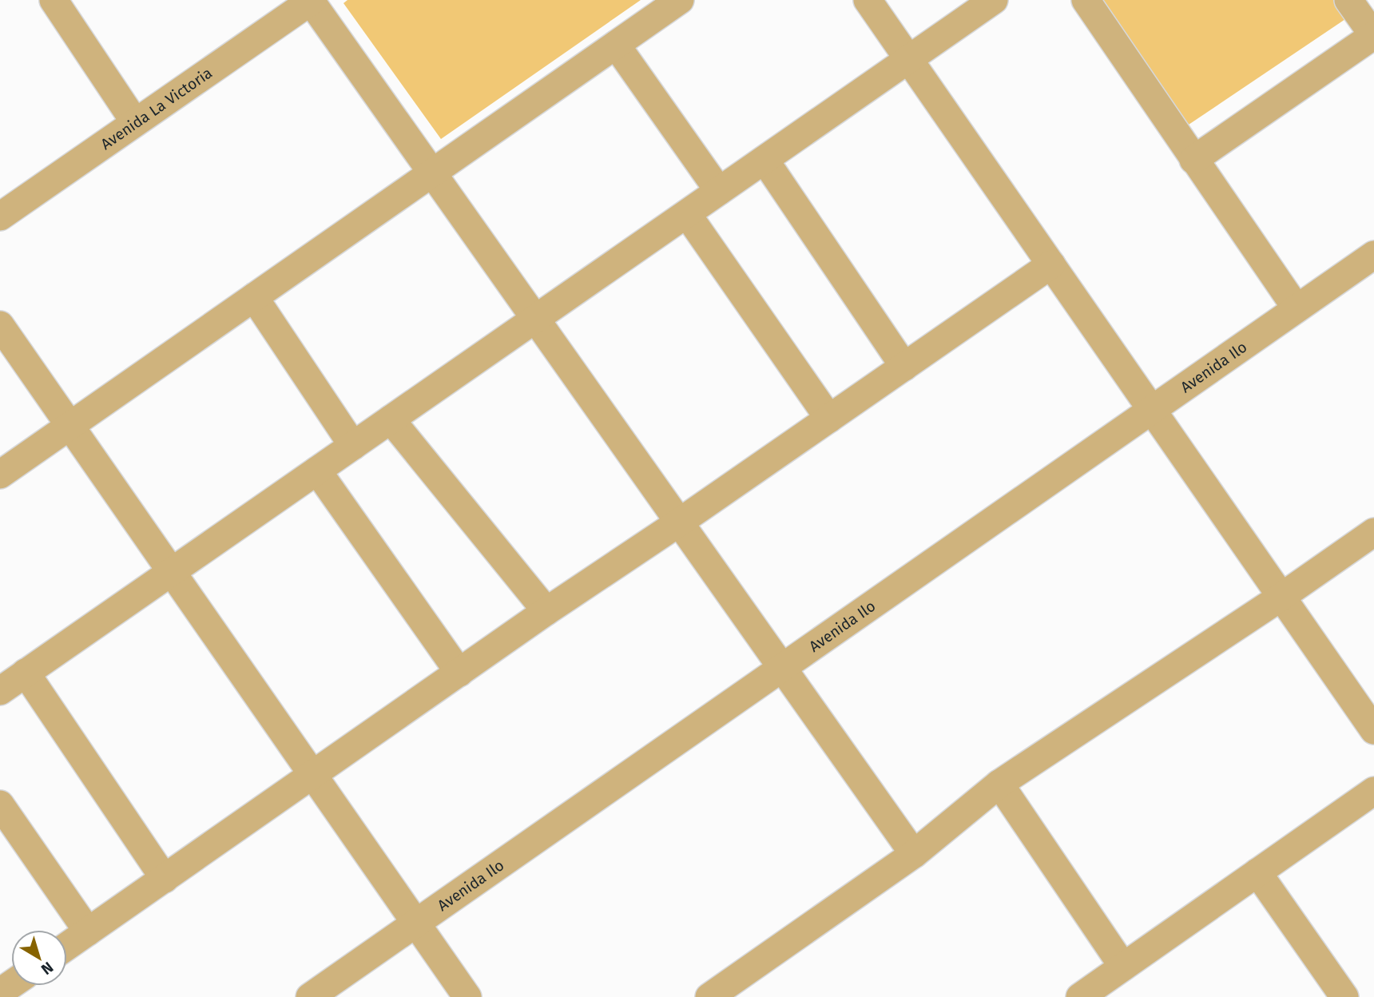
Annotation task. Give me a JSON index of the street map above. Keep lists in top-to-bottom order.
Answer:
{
  "streets": {
    "street": ["Avenida La Victoria", "Avenida Ilo"]
  },
  "north": "bottom right"
}
